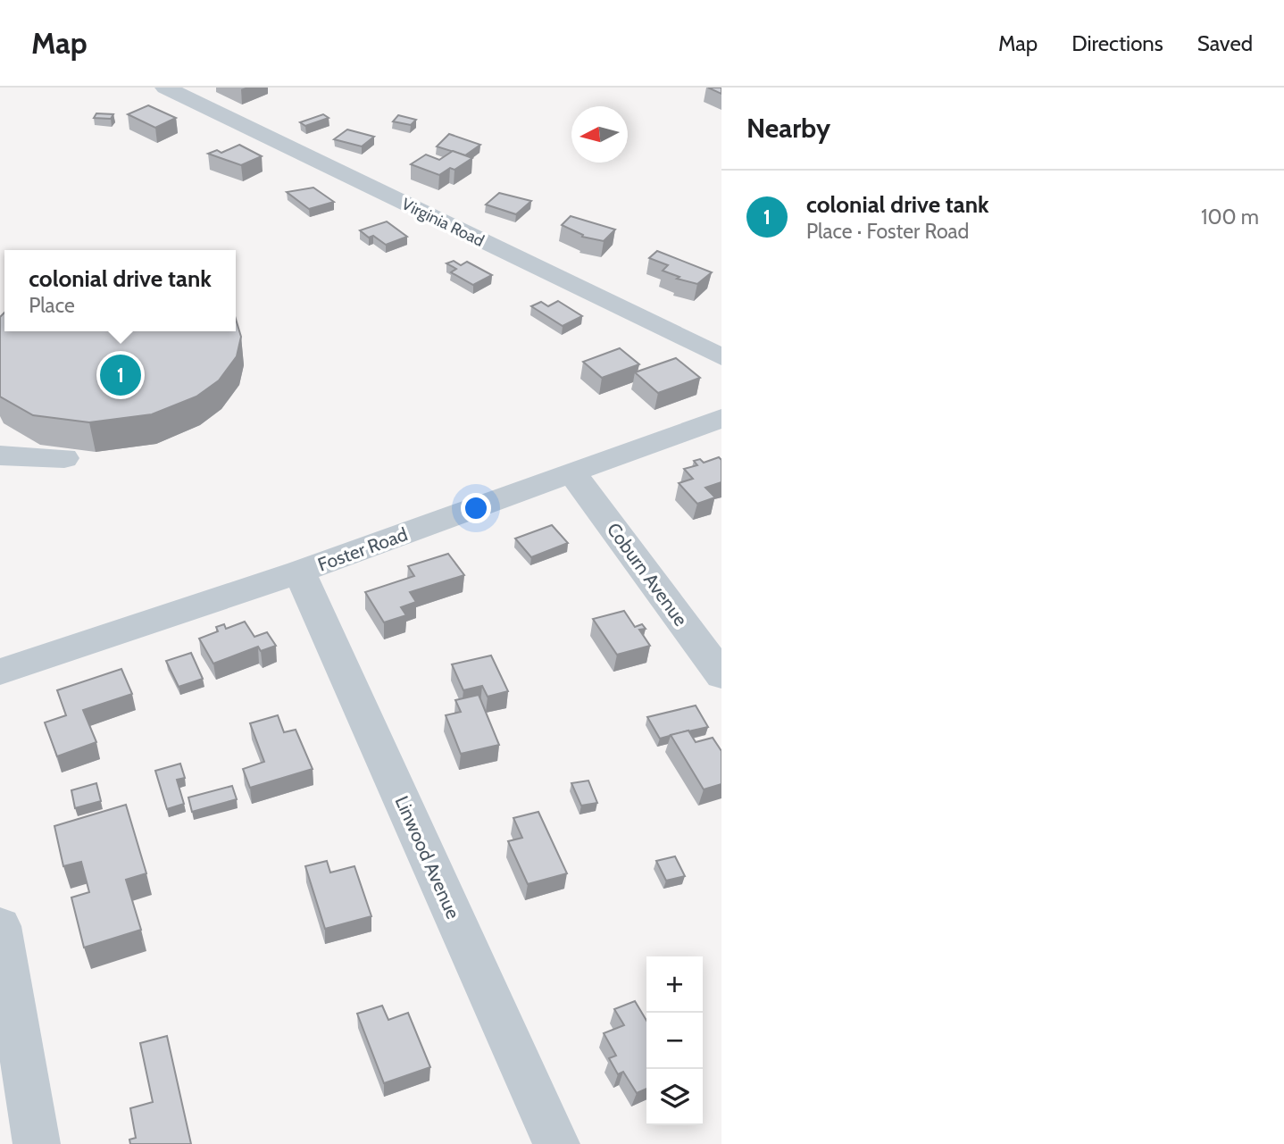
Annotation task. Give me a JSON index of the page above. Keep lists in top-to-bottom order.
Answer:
{
  "streets": {
    "street": [
      "Virginia Road",
      "Foster Road",
      "Coburn Avenue",
      "Linwood Avenue"
    ]
  },
  "crossings": [
    ["Foster Road", "Coburn Avenue"],
    ["Foster Road", "Linwood Avenue"]
  ],
  "north": "left",
  "page": {
    "header": "Map",
    "nav": ["Map", "Directions", "Saved"],
    "heading": "Nearby",
    "list": [
      {
        "mark": "1",
        "name": "colonial drive tank",
        "note": "Place · Foster Road",
        "value": "100 m"
      }
    ],
    "popup": ["colonial drive tank", "Place"],
    "pins": "1",
    "map_buttons": ["+", "−"]
  }
}
